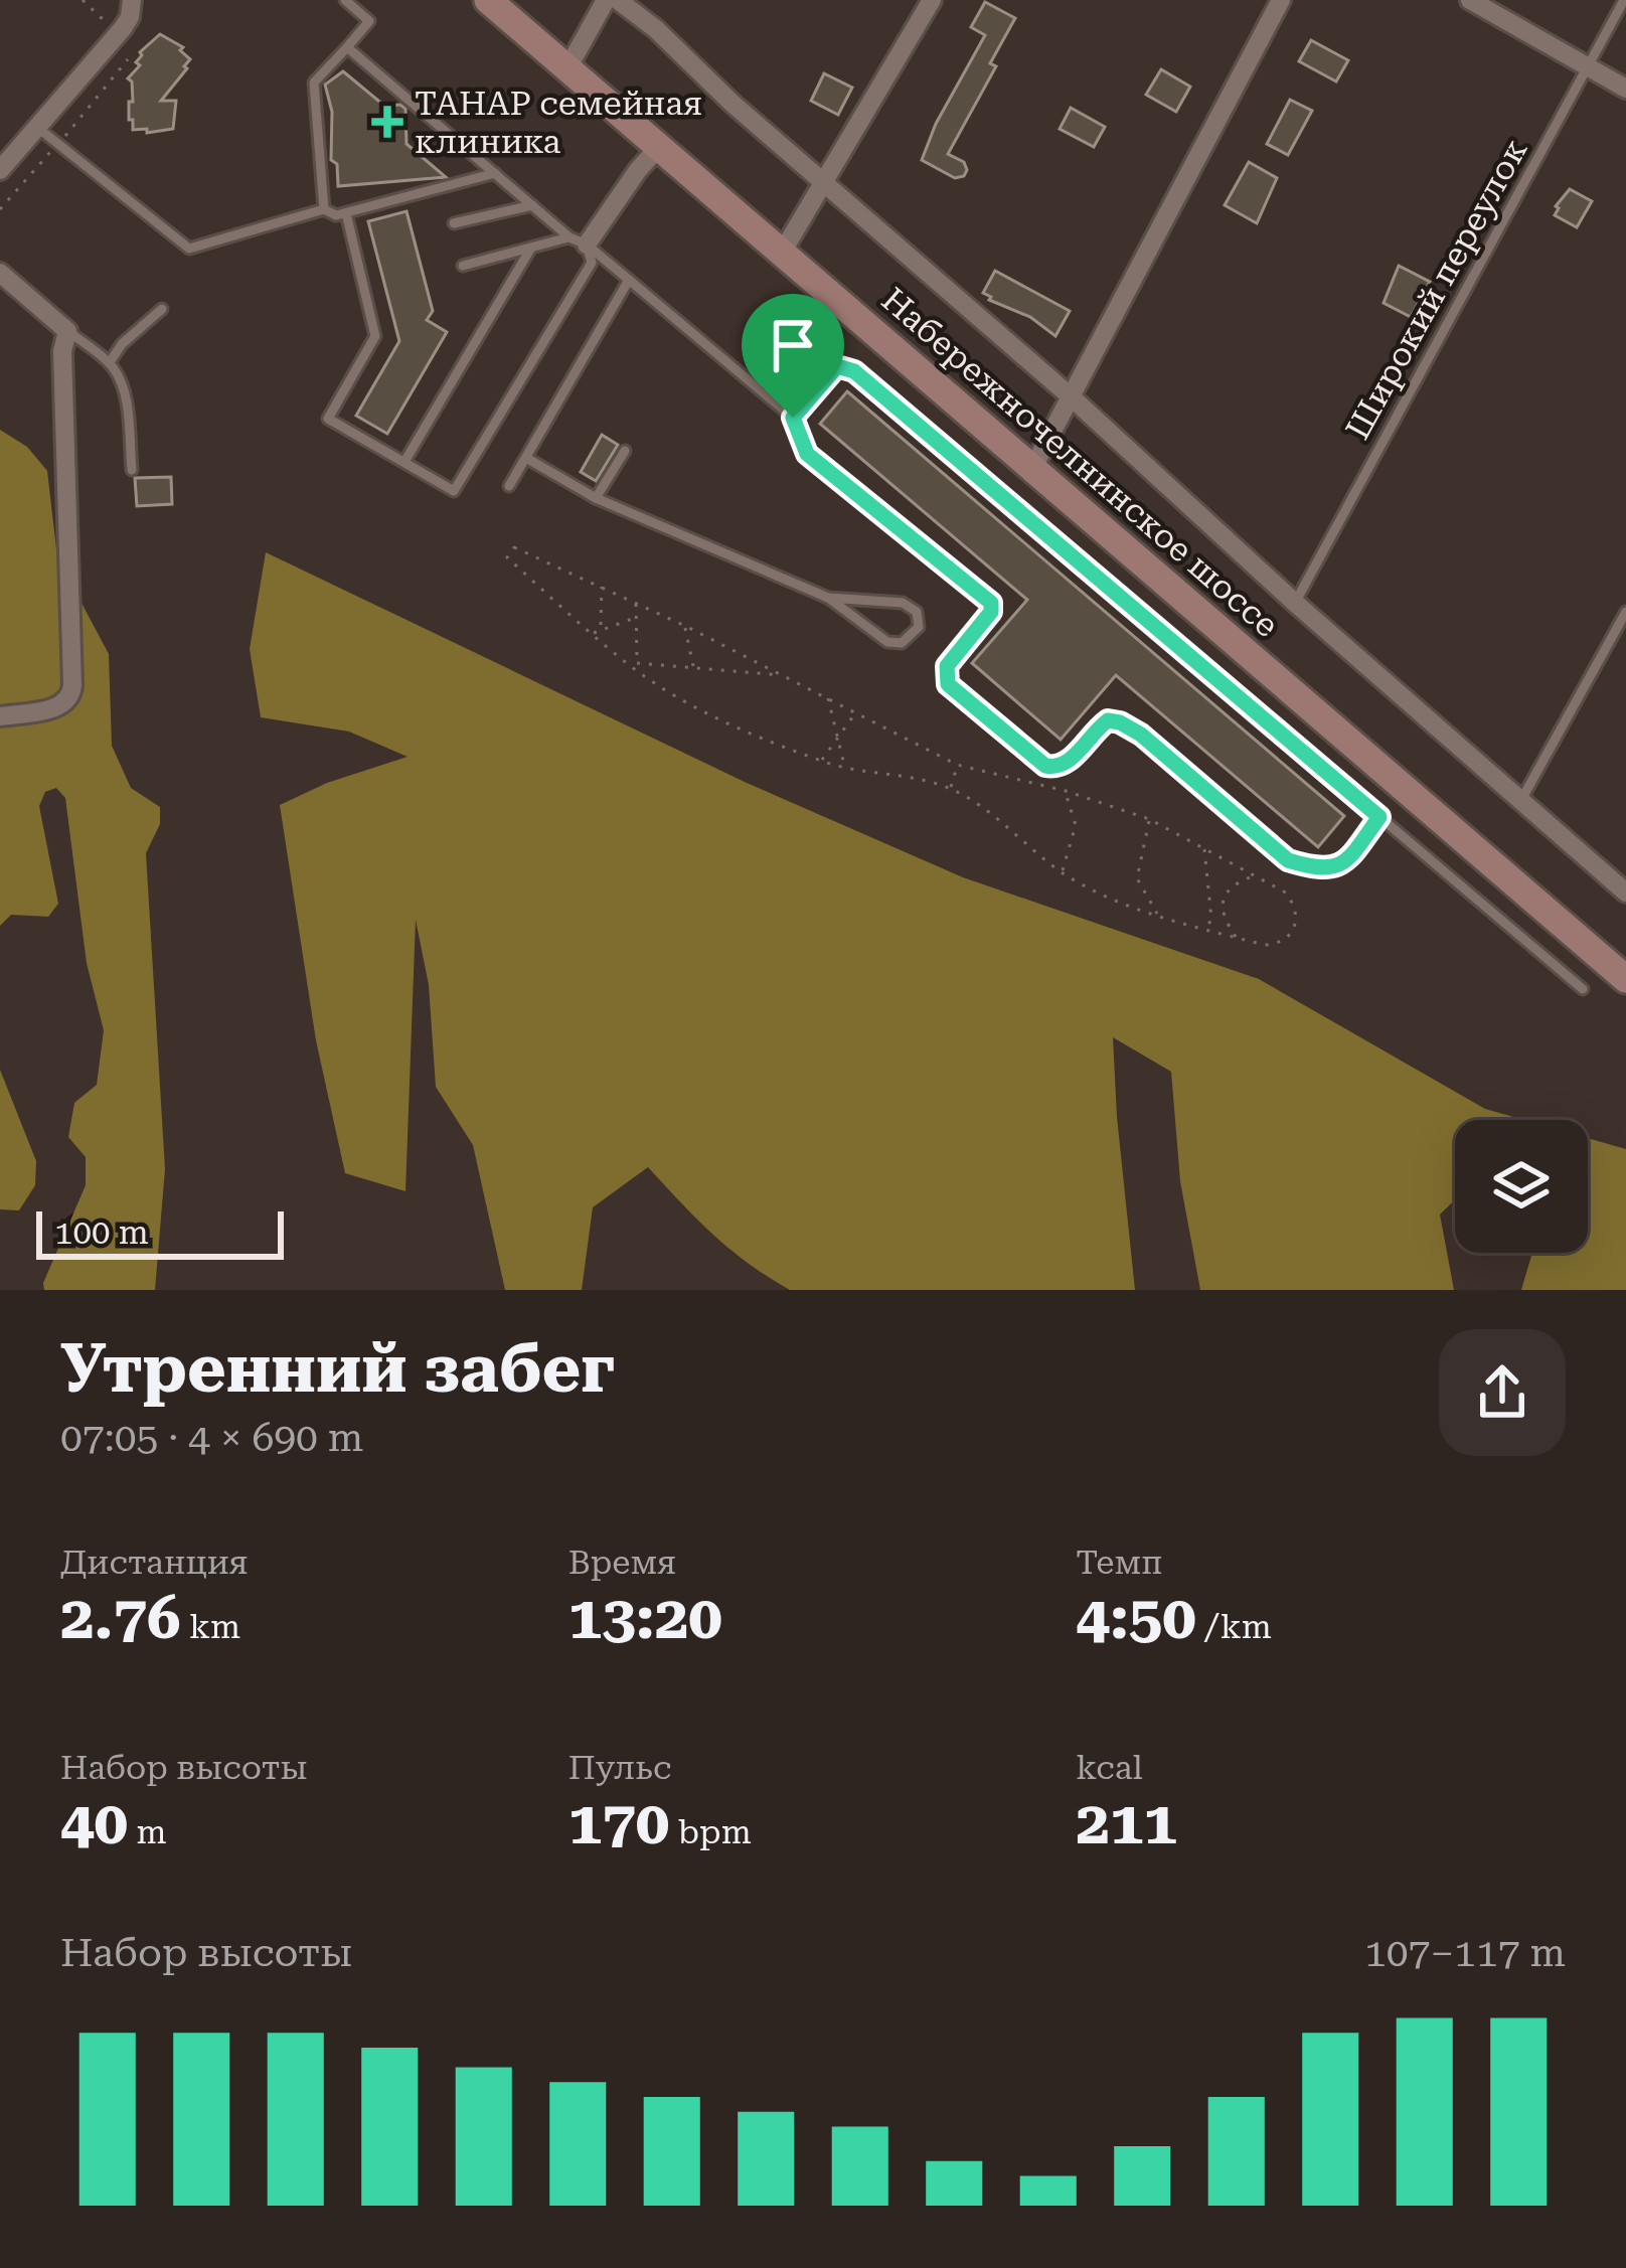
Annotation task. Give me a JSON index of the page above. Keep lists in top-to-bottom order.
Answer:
{
  "streets": {
    "main road": ["Набережночелнинское шоссе"],
    "lane": ["Широкий переулок"]
  },
  "places": {
    "health": ["ТАНАР семейная клиника"]
  },
  "scale_bar": "100 m",
  "page": {
    "scale": "100 m",
    "heading": ["Утренний забег", "07:05 · 4 × 690 m"],
    "stats": [
      ["Дистанция", "2.76 km"],
      ["Время", "13:20"],
      ["Темп", "4:50 /km"],
      ["Набор высоты", "40 m"],
      ["Пульс", "170 bpm"],
      ["kcal", "211"]
    ],
    "chart": ["Набор высоты", "107–117 m"]
  }
}
